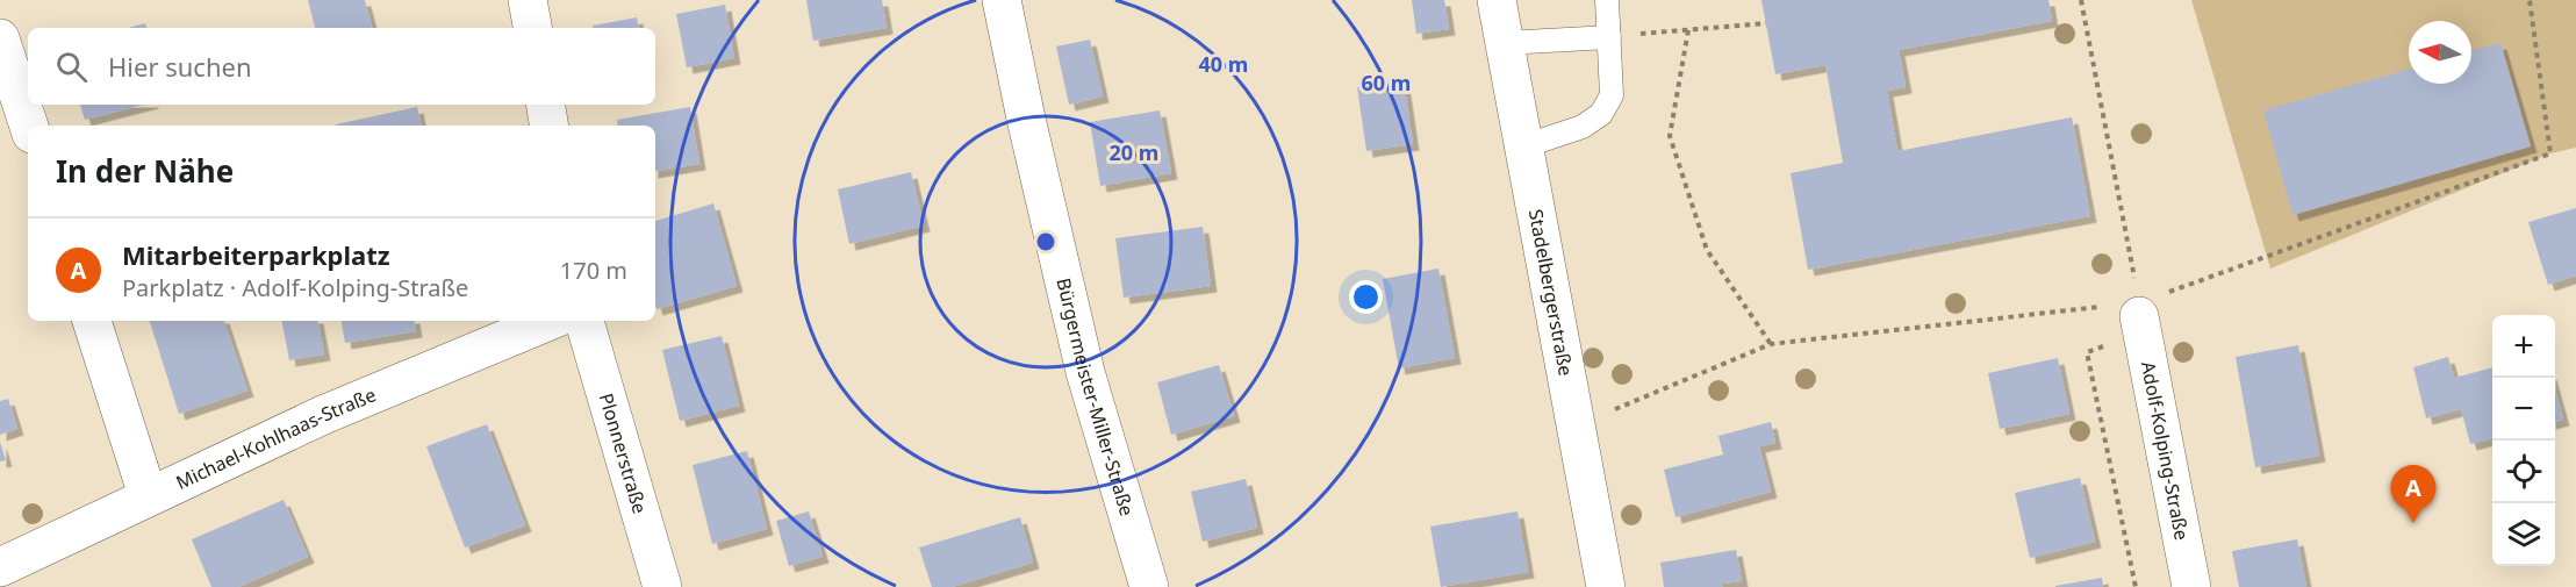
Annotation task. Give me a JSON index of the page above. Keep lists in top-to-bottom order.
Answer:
{
  "streets": {
    "street": [
      "Stadelbergerstraße",
      "Bürgermeister-Miller-Straße",
      "Michael-Kohlhaas-Straße",
      "Adolf-Kolping-Straße",
      "Plonnerstraße"
    ]
  },
  "north": "left",
  "page": {
    "search": "Hier suchen",
    "heading": "In der Nähe",
    "list": [
      {
        "mark": "A",
        "name": "Mitarbeiterparkplatz",
        "note": "Parkplatz · Adolf-Kolping-Straße",
        "value": "170 m"
      }
    ],
    "map_buttons": ["+", "−"],
    "pins": "A"
  },
  "rings": ["40 m", "60 m", "20 m"]
}
